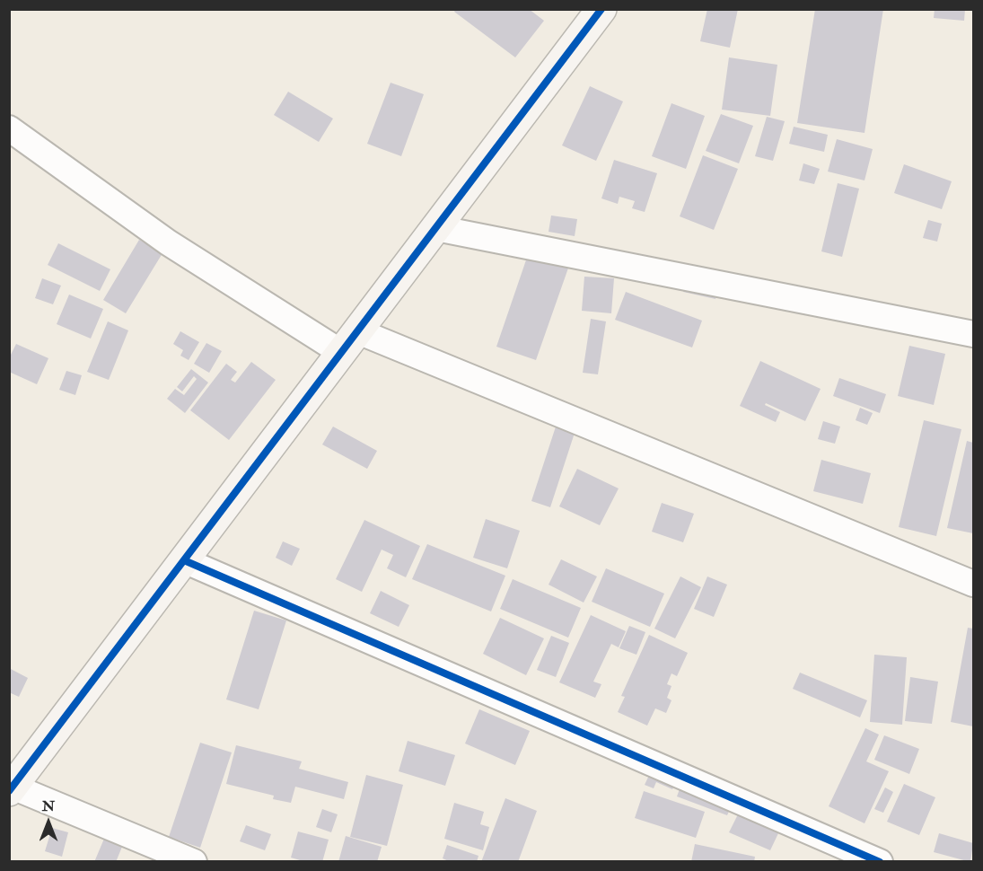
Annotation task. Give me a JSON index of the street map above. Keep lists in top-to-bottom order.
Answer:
{
  "north": "top"
}
